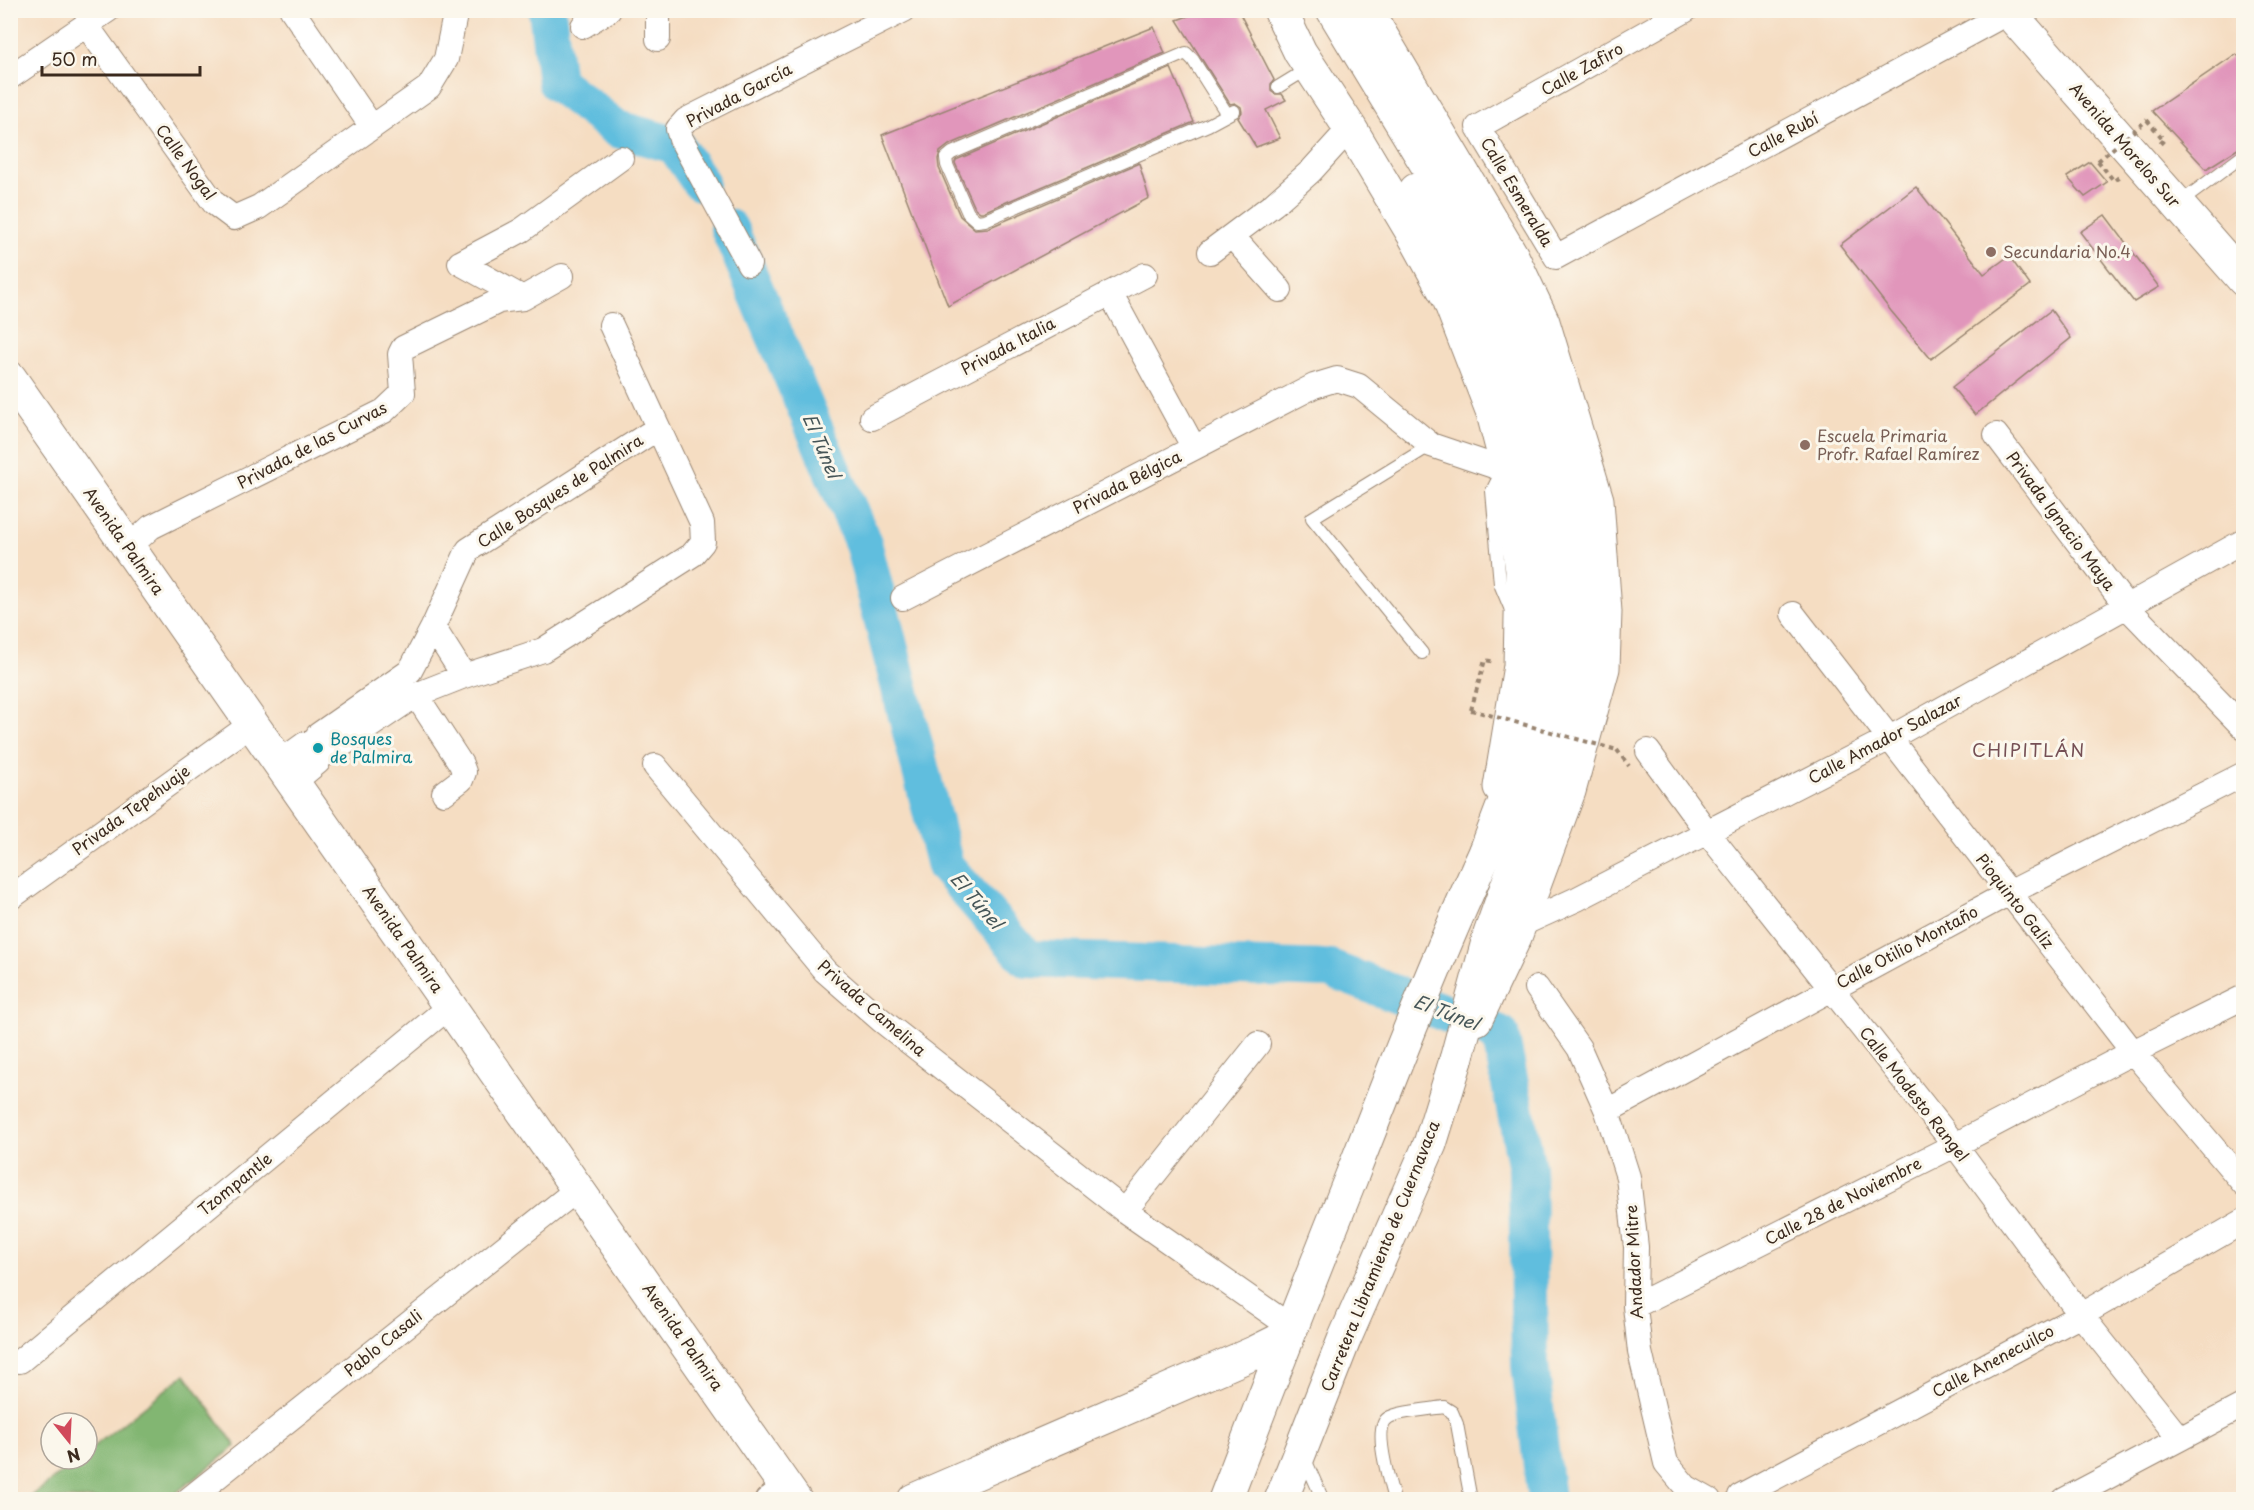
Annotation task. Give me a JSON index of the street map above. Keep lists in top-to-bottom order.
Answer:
{
  "streets": {
    "main road": ["Avenida Morelos Sur", "Avenida Palmira", "Carretera Libramiento de Cuernavaca"],
    "street": [
      "Calle Zafiro",
      "Privada García",
      "Calle Rubí",
      "Calle Nogal",
      "Calle Esmeralda",
      "Privada Italia",
      "Privada de las Curvas",
      "Privada Bélgica",
      "Calle Bosques de Palmira",
      "Privada Ignacio Maya",
      "Calle Amador Salazar",
      "Privada Tepehuaje",
      "Pioquinto Galiz",
      "Calle Otilio Montaño",
      "Privada Camelina",
      "Calle Modesto Rangel",
      "Tzompantle",
      "Calle 28 de Noviembre",
      "Andador Mitre",
      "Pablo Casali",
      "Calle Anenecuilco"
    ]
  },
  "crossings": [
    ["Calle Zafiro", "Calle Esmeralda"],
    ["Calle Rubí", "Avenida Morelos Sur"],
    ["Calle Rubí", "Calle Esmeralda"],
    ["Privada Italia", "Privada Bélgica"],
    ["Privada de las Curvas", "Avenida Palmira"],
    ["Calle Bosques de Palmira", "Avenida Palmira"],
    ["Privada Ignacio Maya", "Calle Amador Salazar"],
    ["Avenida Palmira", "Privada Tepehuaje"],
    ["Avenida Palmira", "Tzompantle"],
    ["Avenida Palmira", "Pablo Casali"],
    ["Calle Amador Salazar", "Pioquinto Galiz"],
    ["Calle Amador Salazar", "Calle Modesto Rangel"],
    ["Calle Amador Salazar", "Carretera Libramiento de Cuernavaca"],
    ["Pioquinto Galiz", "Calle Otilio Montaño"],
    ["Pioquinto Galiz", "Calle 28 de Noviembre"],
    ["Calle Otilio Montaño", "Calle Modesto Rangel"],
    ["Calle Otilio Montaño", "Andador Mitre"],
    ["Calle Modesto Rangel", "Calle 28 de Noviembre"],
    ["Calle Modesto Rangel", "Calle Anenecuilco"],
    ["Calle 28 de Noviembre", "Andador Mitre"]
  ],
  "districts": ["CHIPITLÁN"],
  "water": ["El Túnel"],
  "places": ["Secundaria No.4", "Escuela Primaria Profr. Rafael Ramírez", "Bosques de Palmira"],
  "scale_bar": "50 m",
  "north": "bottom"
}
